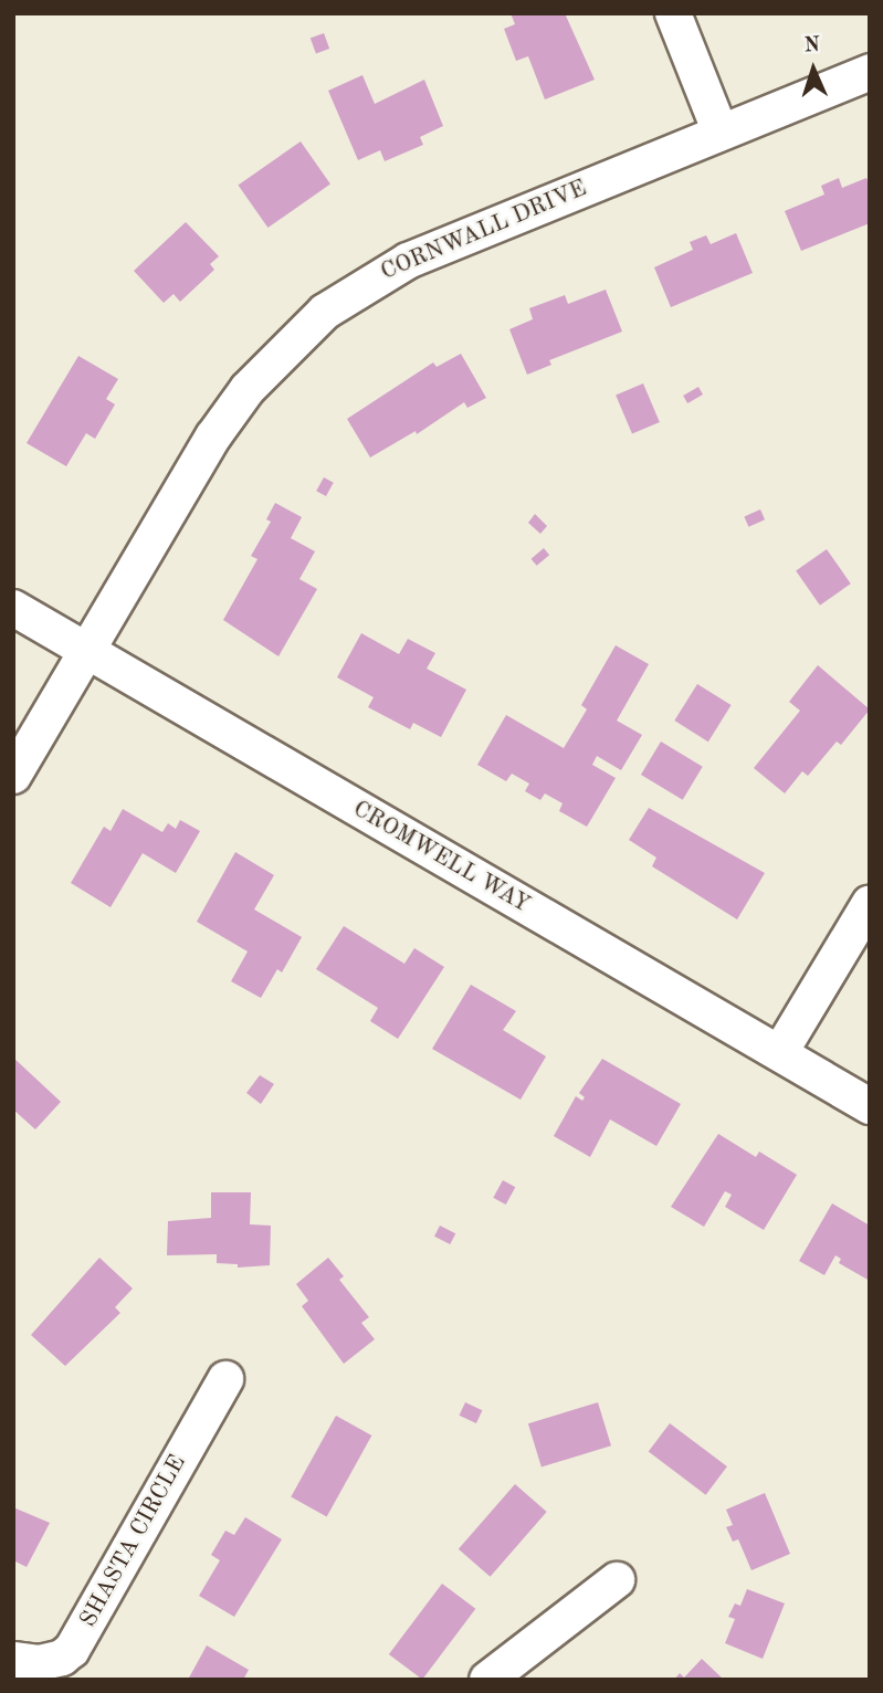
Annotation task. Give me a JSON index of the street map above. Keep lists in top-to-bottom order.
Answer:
{
  "streets": {
    "street": ["CORNWALL DRIVE", "CROMWELL WAY", "SHASTA CIRCLE"]
  },
  "crossings": [
    ["CORNWALL DRIVE", "CROMWELL WAY"]
  ],
  "north": "top"
}
